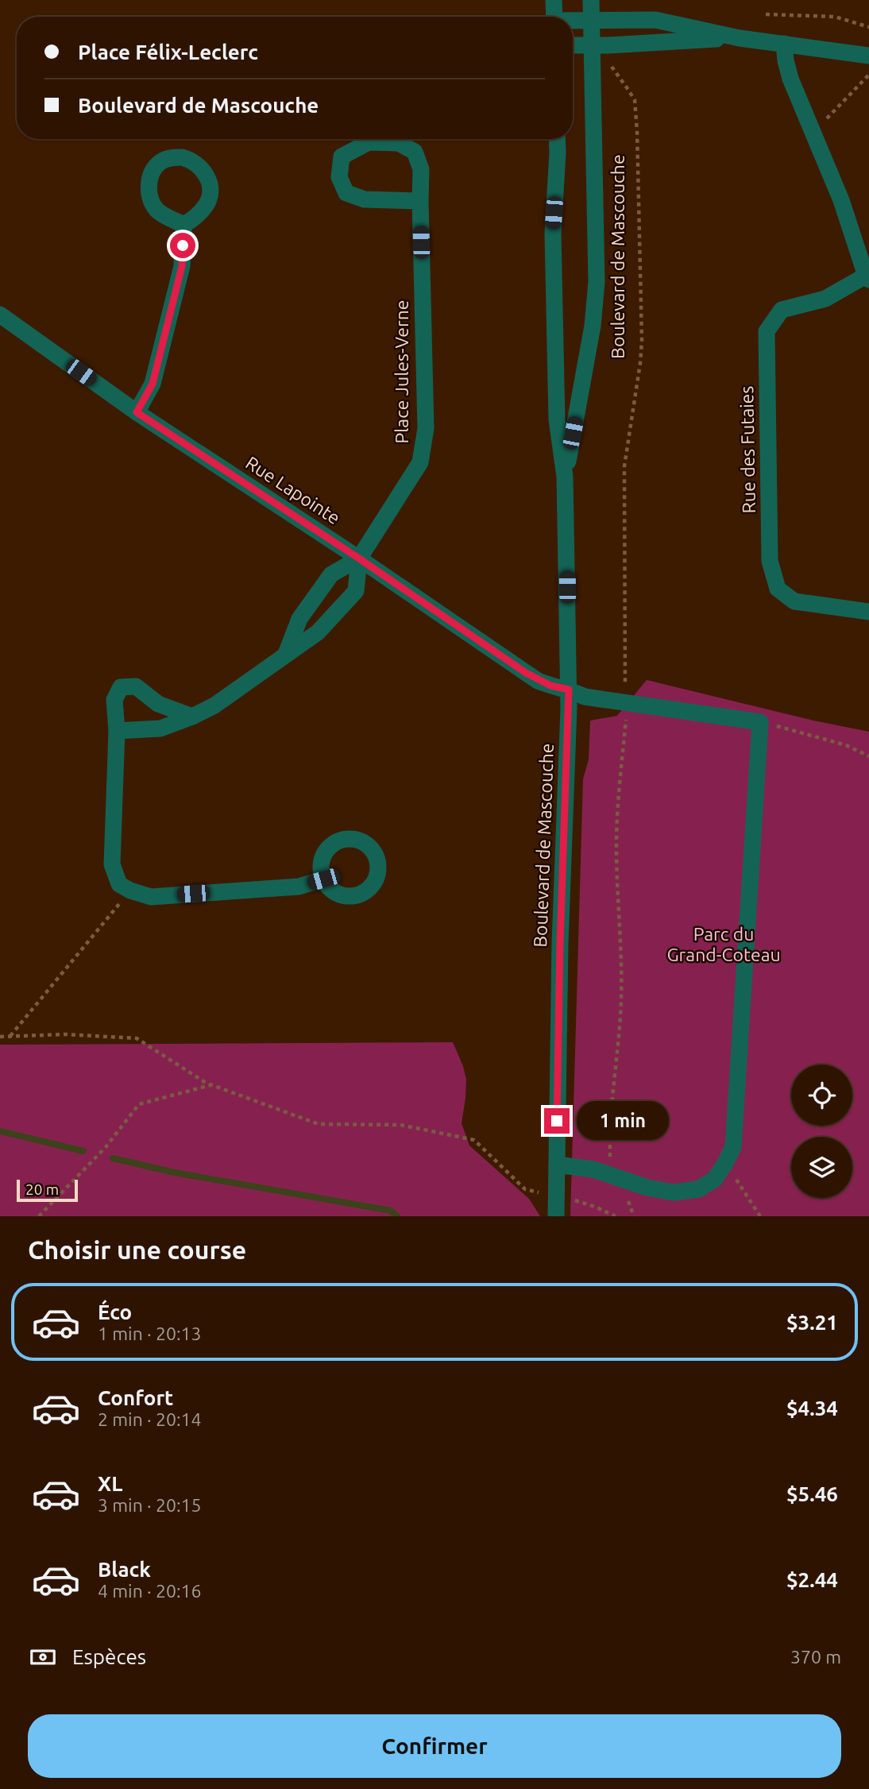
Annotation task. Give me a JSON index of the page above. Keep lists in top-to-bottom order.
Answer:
{
  "streets": {
    "street": [
      "Boulevard de Mascouche",
      "Place Jules-Verne",
      "Rue des Futaies",
      "Rue Lapointe"
    ]
  },
  "crossings": [
    ["Boulevard de Mascouche", "Rue Lapointe"],
    ["Place Jules-Verne", "Rue Lapointe"]
  ],
  "parks": ["Parc du Grand-Coteau"],
  "scale_bar": "20 m",
  "page": {
    "banner": ["Place Félix-Leclerc", "Boulevard de Mascouche"],
    "bubble": "1 min",
    "scale": "20 m",
    "heading": "Choisir une course",
    "list": [
      {
        "name": "Éco",
        "note": "1 min · 20:13",
        "value": "$3.21"
      },
      {
        "name": "Confort",
        "note": "2 min · 20:14",
        "value": "$4.34"
      },
      {
        "name": "XL",
        "note": "3 min · 20:15",
        "value": "$5.46"
      },
      {
        "name": "Black",
        "note": "4 min · 20:16",
        "value": "$2.44"
      }
    ],
    "pay": ["Espèces", "370 m"],
    "buttons": "Confirmer"
  }
}
